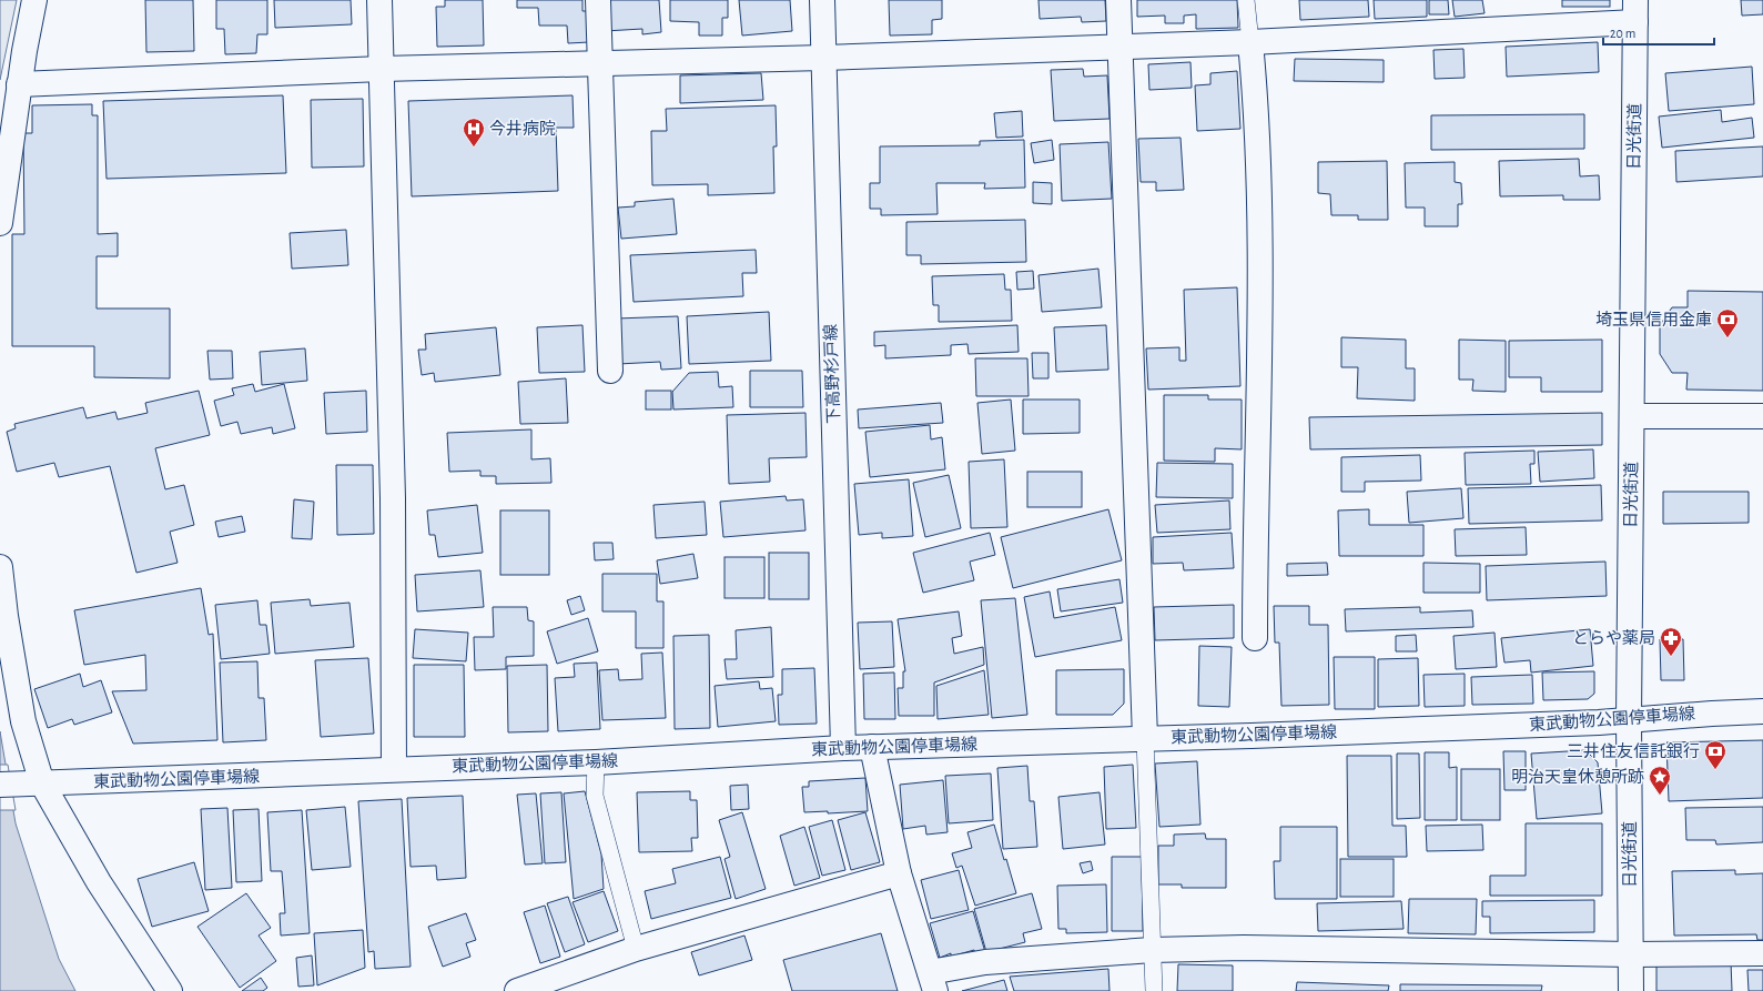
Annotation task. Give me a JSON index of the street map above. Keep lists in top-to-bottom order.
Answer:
{
  "streets": {
    "street": ["日光街道", "下高野杉戸線", "東武動物公園停車場線"]
  },
  "crossings": [
    ["日光街道", "東武動物公園停車場線"],
    ["下高野杉戸線", "東武動物公園停車場線"]
  ],
  "places": {
    "hospital": ["今井病院"],
    "bank": ["埼玉県信用金庫", "三井住友信託銀行"],
    "pharmacy": ["とらや薬局"],
    "place": ["明治天皇休憩所跡"]
  },
  "scale_bar": "20 m"
}
